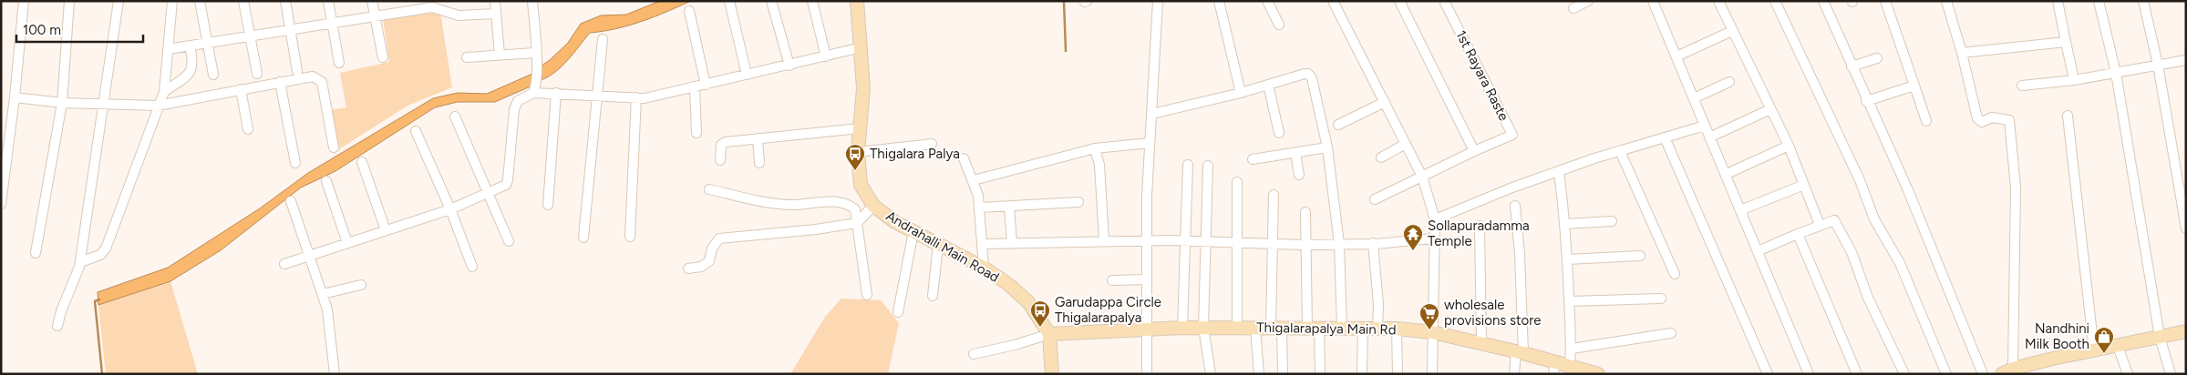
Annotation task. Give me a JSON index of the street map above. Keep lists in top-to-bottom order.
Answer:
{
  "streets": {
    "street": ["1st Rayara Raste", "Andrahalli Main Road", "Thigalarapalya Main Rd"]
  },
  "crossings": [
    ["Andrahalli Main Road", "Thigalarapalya Main Rd"]
  ],
  "places": {
    "bus stop": ["Thigalara Palya", "Garudappa Circle Thigalarapalya"],
    "temple": ["Sollapuradamma Temple"],
    "supermarket": ["wholesale provisions store"],
    "shop": ["Nandhini Milk Booth"]
  },
  "scale_bar": "100 m"
}
